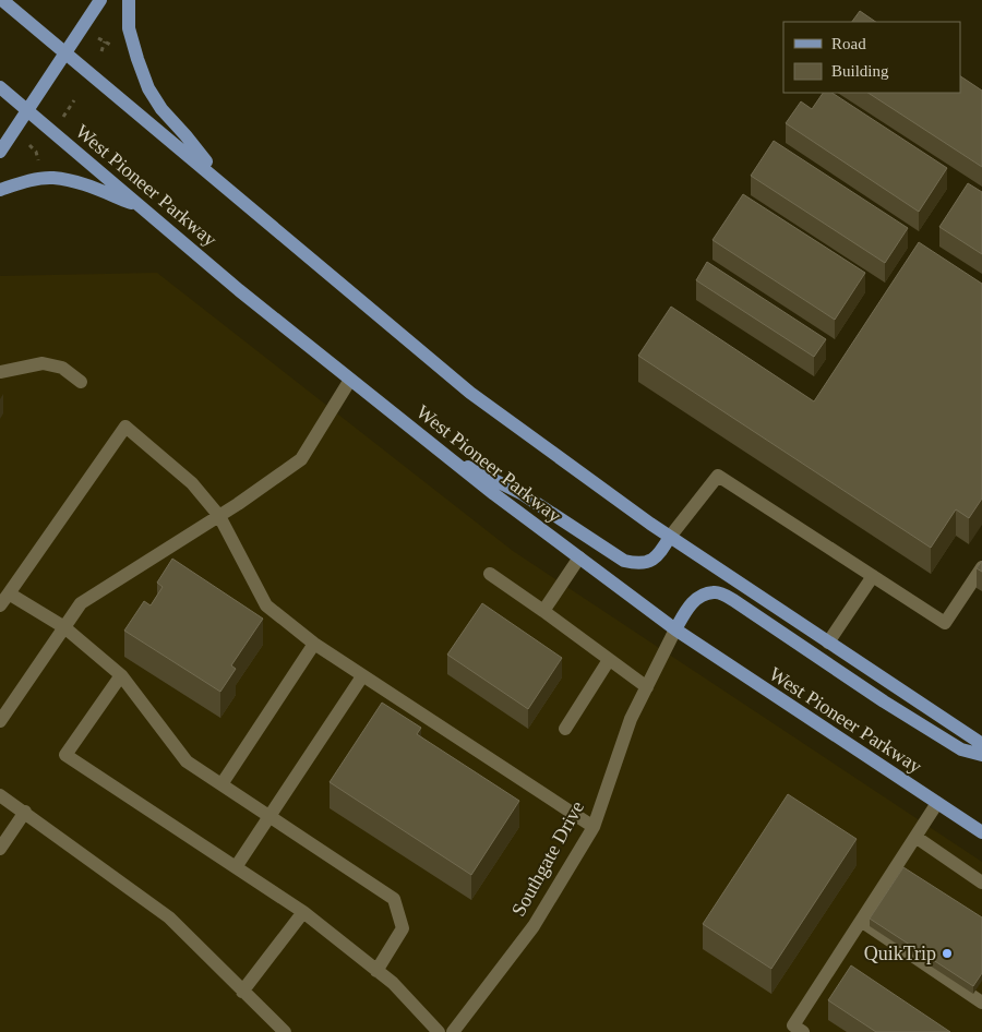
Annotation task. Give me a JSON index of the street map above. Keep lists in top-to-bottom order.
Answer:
{
  "streets": {
    "main road": ["West Pioneer Parkway"],
    "street": ["Southgate Drive"]
  },
  "crossings": [
    ["West Pioneer Parkway", "Southgate Drive"]
  ],
  "places": ["QuikTrip"],
  "legend": ["Road", "Building"]
}
